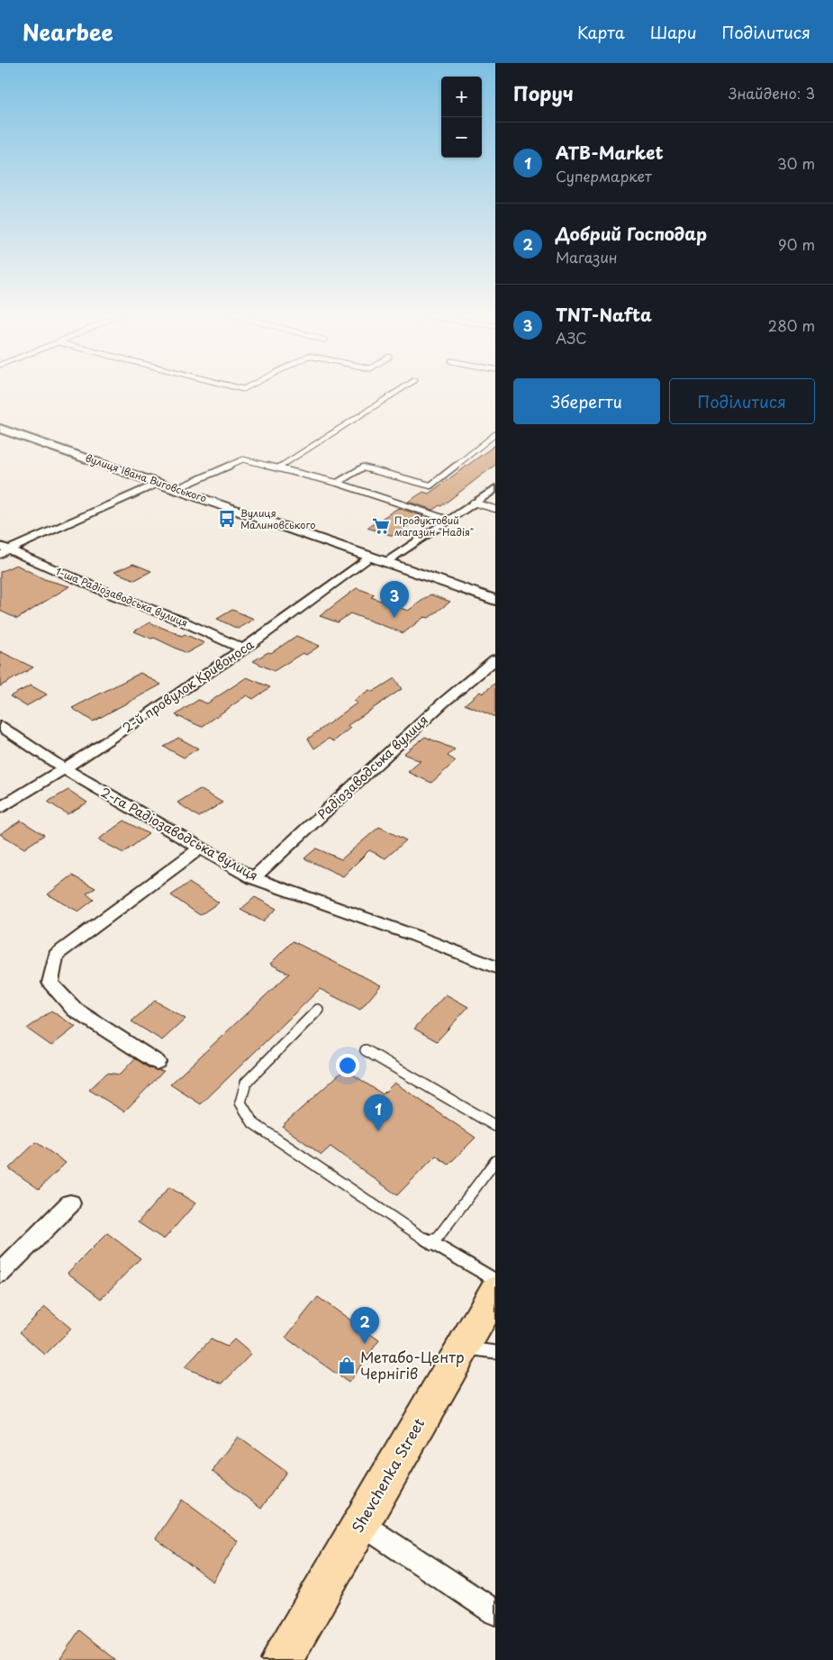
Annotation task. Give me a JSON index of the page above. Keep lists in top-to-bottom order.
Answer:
{
  "streets": {
    "main road": ["Shevchenka Street"],
    "street": [
      "вулиця Івана Виговського",
      "1-ша Радіозаводська вулиця",
      "2-й провулок Кривоноса",
      "Радіозаводська вулиця",
      "2-га Радіозаводська вулиця"
    ]
  },
  "crossings": [
    ["вулиця Івана Виговського", "2-й провулок Кривоноса"],
    ["1-ша Радіозаводська вулиця", "2-й провулок Кривоноса"],
    ["2-й провулок Кривоноса", "2-га Радіозаводська вулиця"],
    ["Радіозаводська вулиця", "2-га Радіозаводська вулиця"]
  ],
  "places": {
    "bus stop": ["Вулиця Малиновського"],
    "supermarket": ["Продуктовий магазин \"Надія\""],
    "shop": ["Метабо-Центр Чернігів"]
  },
  "page": {
    "header": "Nearbee",
    "nav": ["Карта", "Шари", "Поділитися"],
    "heading": ["Поруч", "Знайдено: 3"],
    "map_buttons": ["+", "−"],
    "list": [
      {
        "mark": "1",
        "name": "ATB-Market",
        "note": "Супермаркет",
        "value": "30 m"
      },
      {
        "mark": "2",
        "name": "Добрий Господар",
        "note": "Магазин",
        "value": "90 m"
      },
      {
        "mark": "3",
        "name": "TNT-Nafta",
        "note": "АЗС",
        "value": "280 m"
      }
    ],
    "buttons": ["Зберегти", "Поділитися"],
    "pins": ["3", "1", "2"]
  }
}
